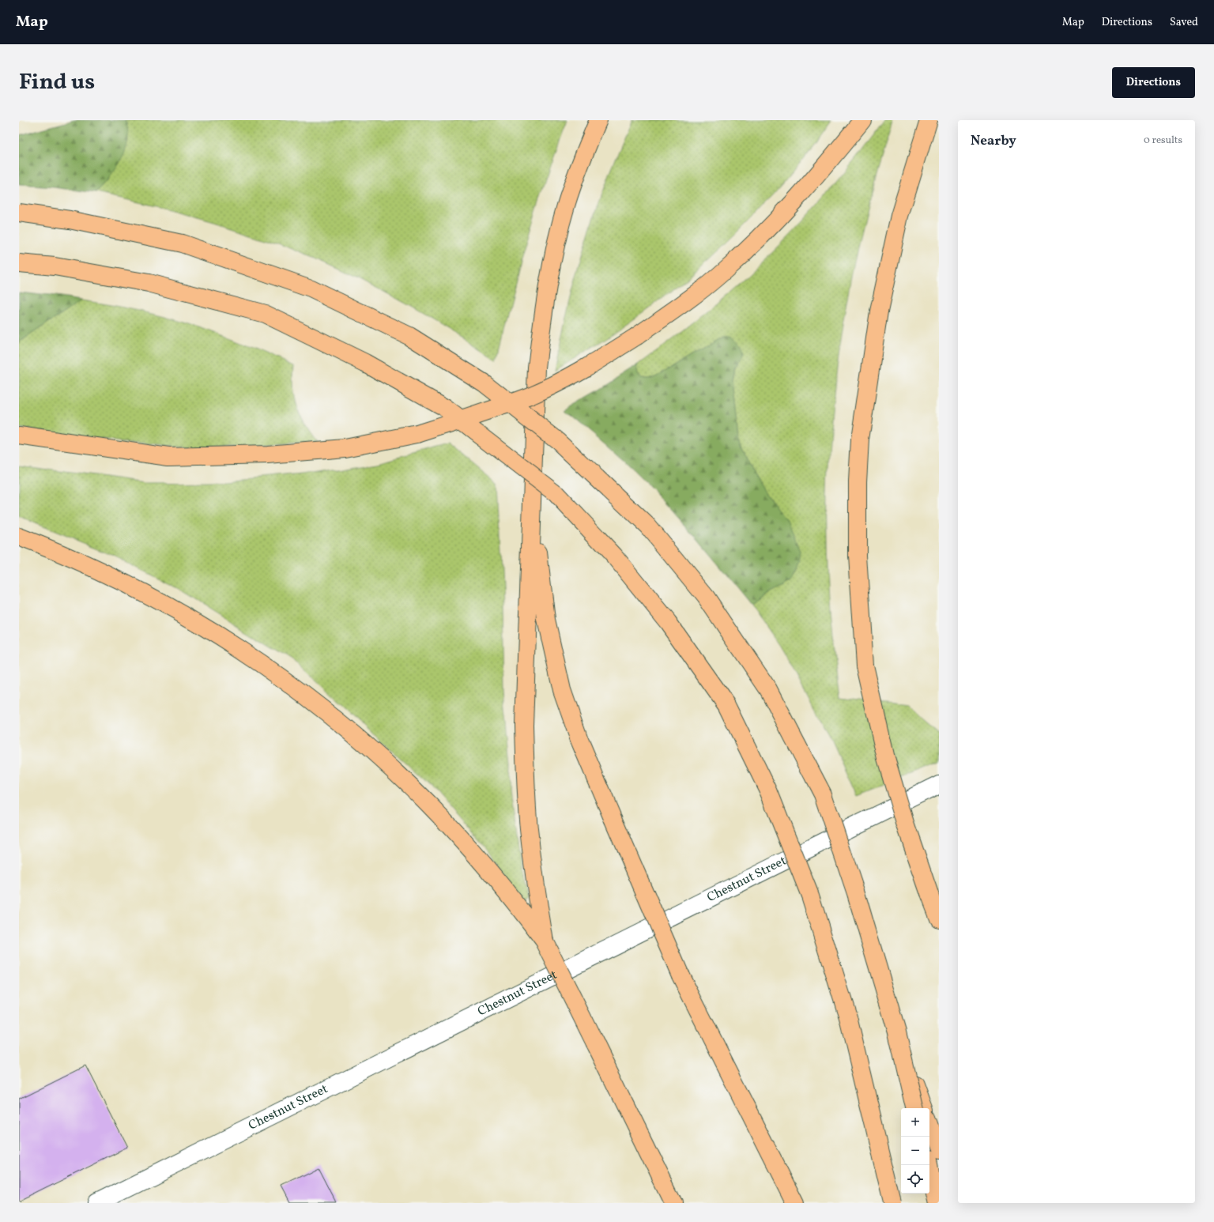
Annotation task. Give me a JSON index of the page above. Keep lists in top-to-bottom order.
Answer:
{
  "streets": {
    "street": ["Chestnut Street"]
  },
  "page": {
    "header": "Map",
    "nav": ["Map", "Directions", "Saved"],
    "title": "Find us",
    "buttons": "Directions",
    "heading": ["Nearby", "0 results"],
    "map_buttons": ["+", "−"]
  }
}
